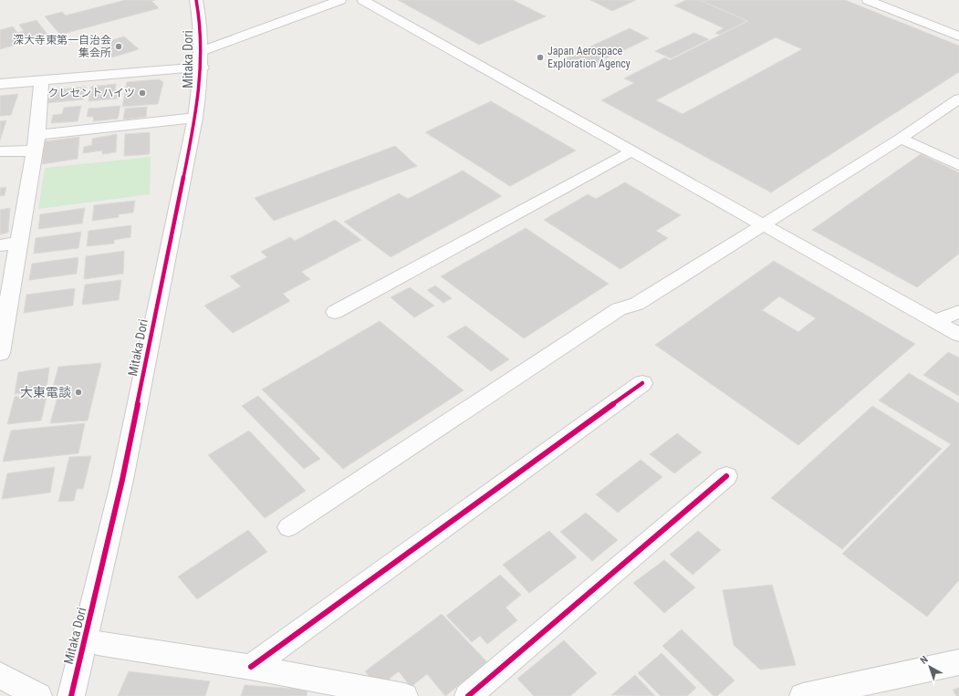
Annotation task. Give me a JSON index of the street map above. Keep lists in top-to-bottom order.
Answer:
{
  "streets": {
    "street": ["Mitaka Dori"]
  },
  "places": [
    "深大寺東第一自治会 集会所",
    "Japan Aerospace Exploration Agency",
    "クレセントハイツ",
    "大東電談"
  ],
  "north": "top left"
}
